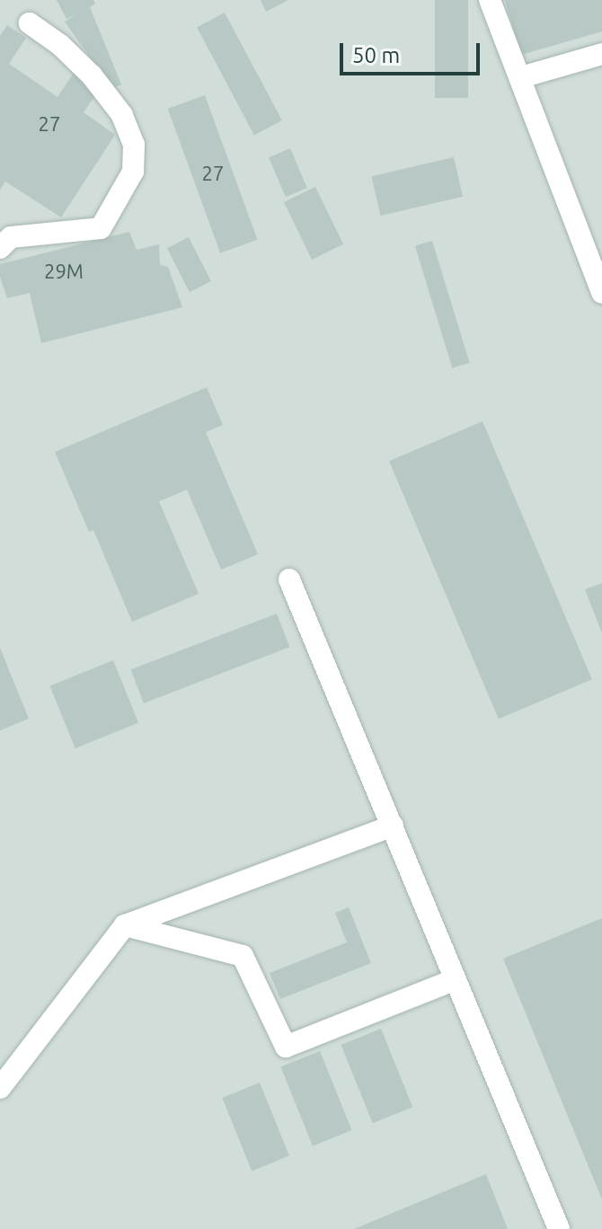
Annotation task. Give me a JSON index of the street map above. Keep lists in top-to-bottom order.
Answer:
{
  "house_numbers": ["27", "27", "29М"],
  "scale_bar": "50 m"
}
